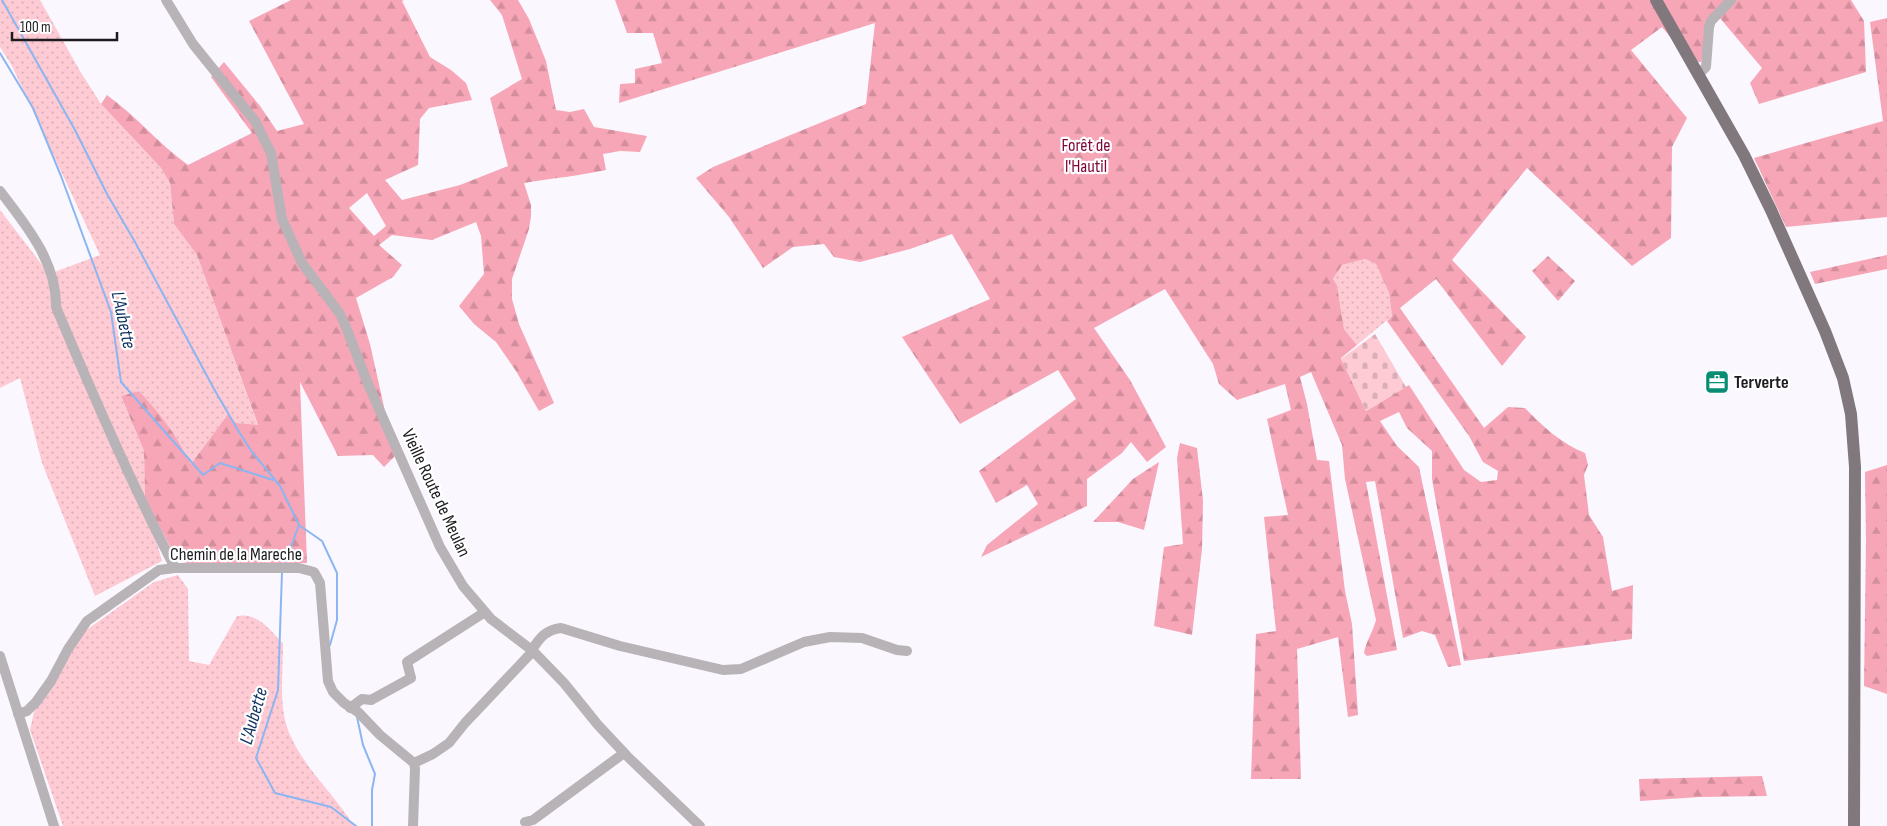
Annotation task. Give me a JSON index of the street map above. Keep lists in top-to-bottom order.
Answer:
{
  "streets": {
    "street": ["Vieille Route de Meulan", "Chemin de la Mareche"]
  },
  "water": ["L'Aubette"],
  "parks": ["Forêt de l'Hautil"],
  "places": {
    "office": ["Terverte"]
  },
  "scale_bar": "100 m"
}
